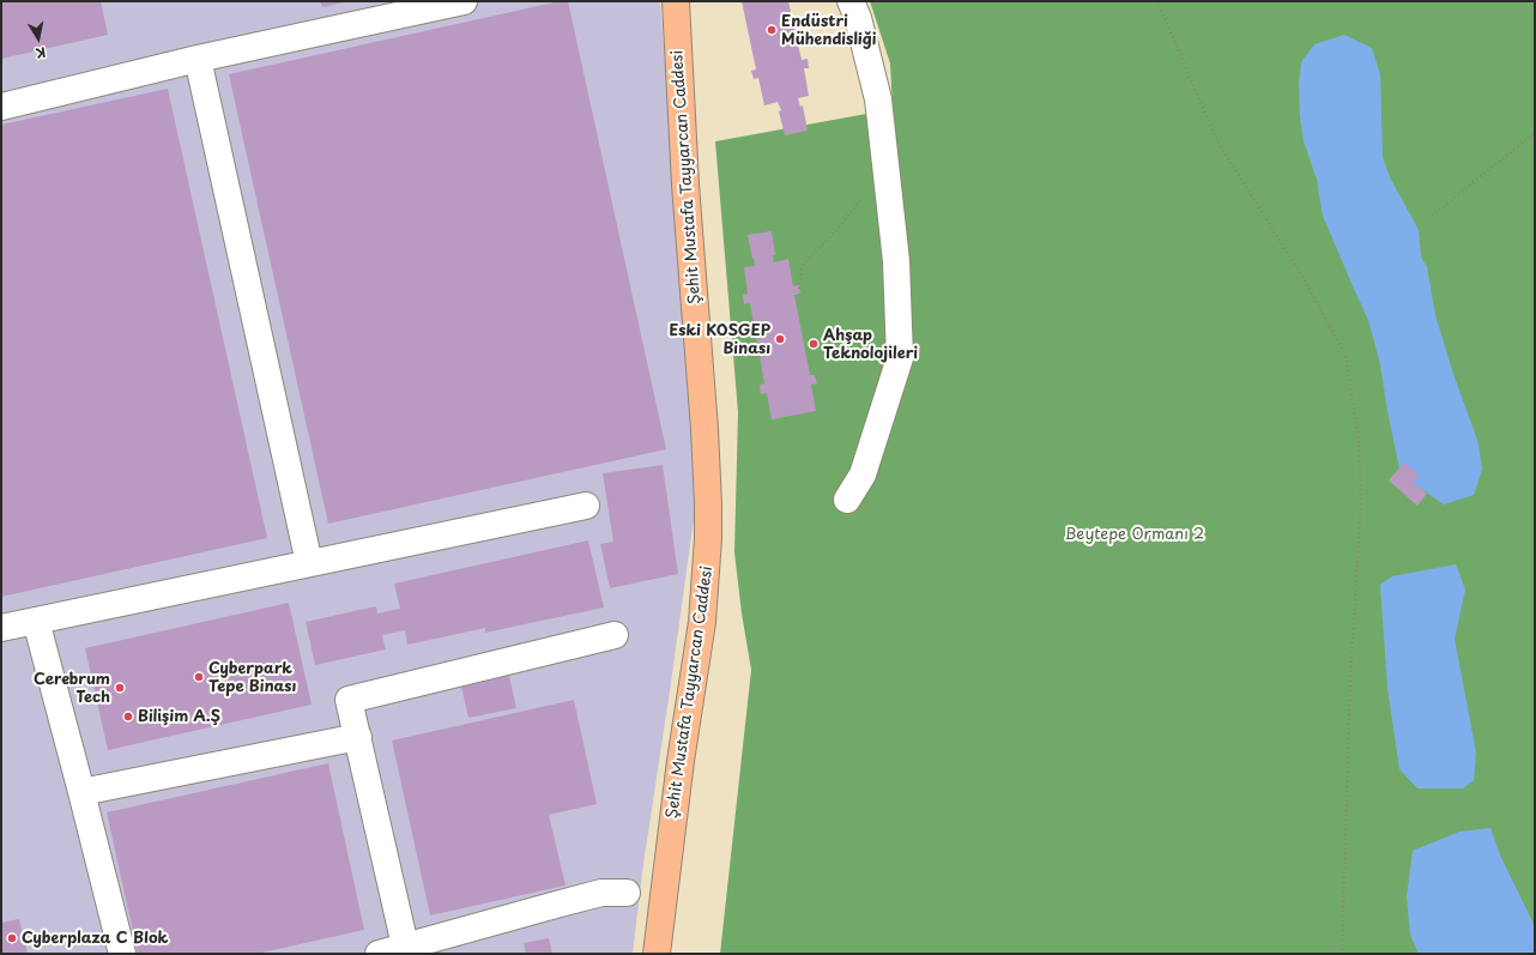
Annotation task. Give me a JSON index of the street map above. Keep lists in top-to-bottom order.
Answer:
{
  "streets": {
    "main road": ["Şehit Mustafa Tayyarcan Caddesi"]
  },
  "parks": ["Beytepe Ormanı 2"],
  "places": [
    "Endüstri Mühendisliği",
    "Eski KOSGEP Binası",
    "Ahşap Teknolojileri",
    "Cyberpark Tepe Binası",
    "Cerebrum Tech",
    "Bilişim A.Ş",
    "Cyberplaza C Blok"
  ],
  "north": "bottom"
}
